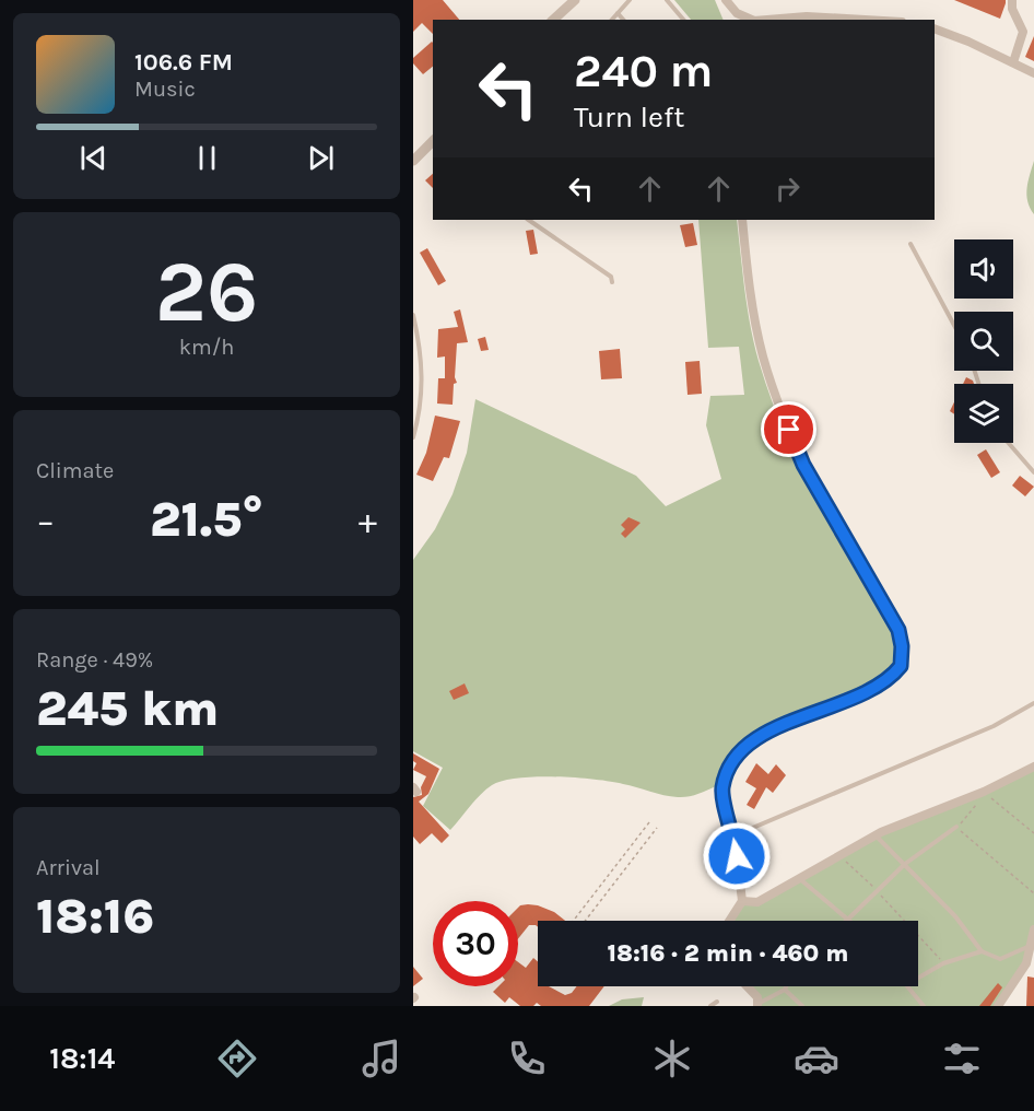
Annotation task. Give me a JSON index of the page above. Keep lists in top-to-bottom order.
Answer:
{
  "page": {
    "turn": ["240 m", "Turn left"],
    "song": ["106.6 FM", "Music"],
    "tile": [
      ["26", "km/h"],
      "Climate",
      ["Range · 49%", "245 km"],
      ["Arrival", "18:16"]
    ],
    "heat": ["−", "21.5°", "+"],
    "limit": "30",
    "trip": "18:16 · 2 min · 460 m",
    "tabs": "18:14"
  }
}
